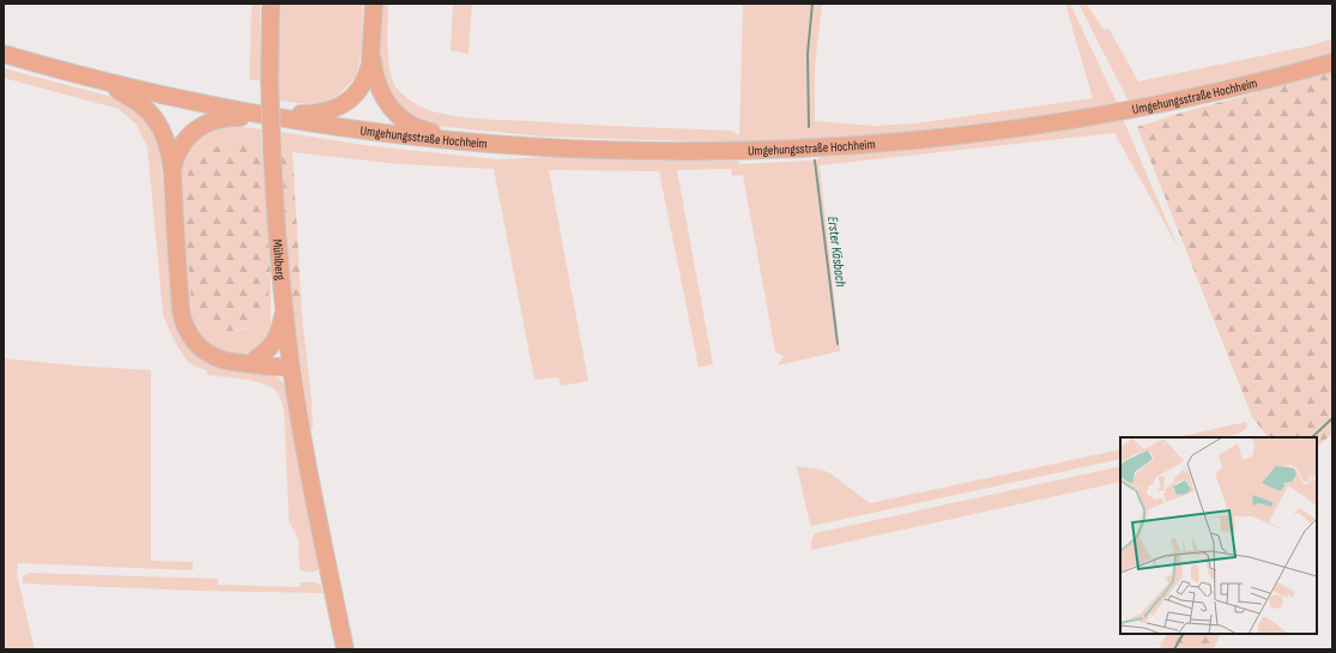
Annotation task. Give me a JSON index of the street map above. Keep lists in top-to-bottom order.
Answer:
{
  "streets": {
    "main road": ["Umgehungsstraße Hochheim", "Mühlberg"]
  },
  "water": ["Erster Käsbach"]
}
